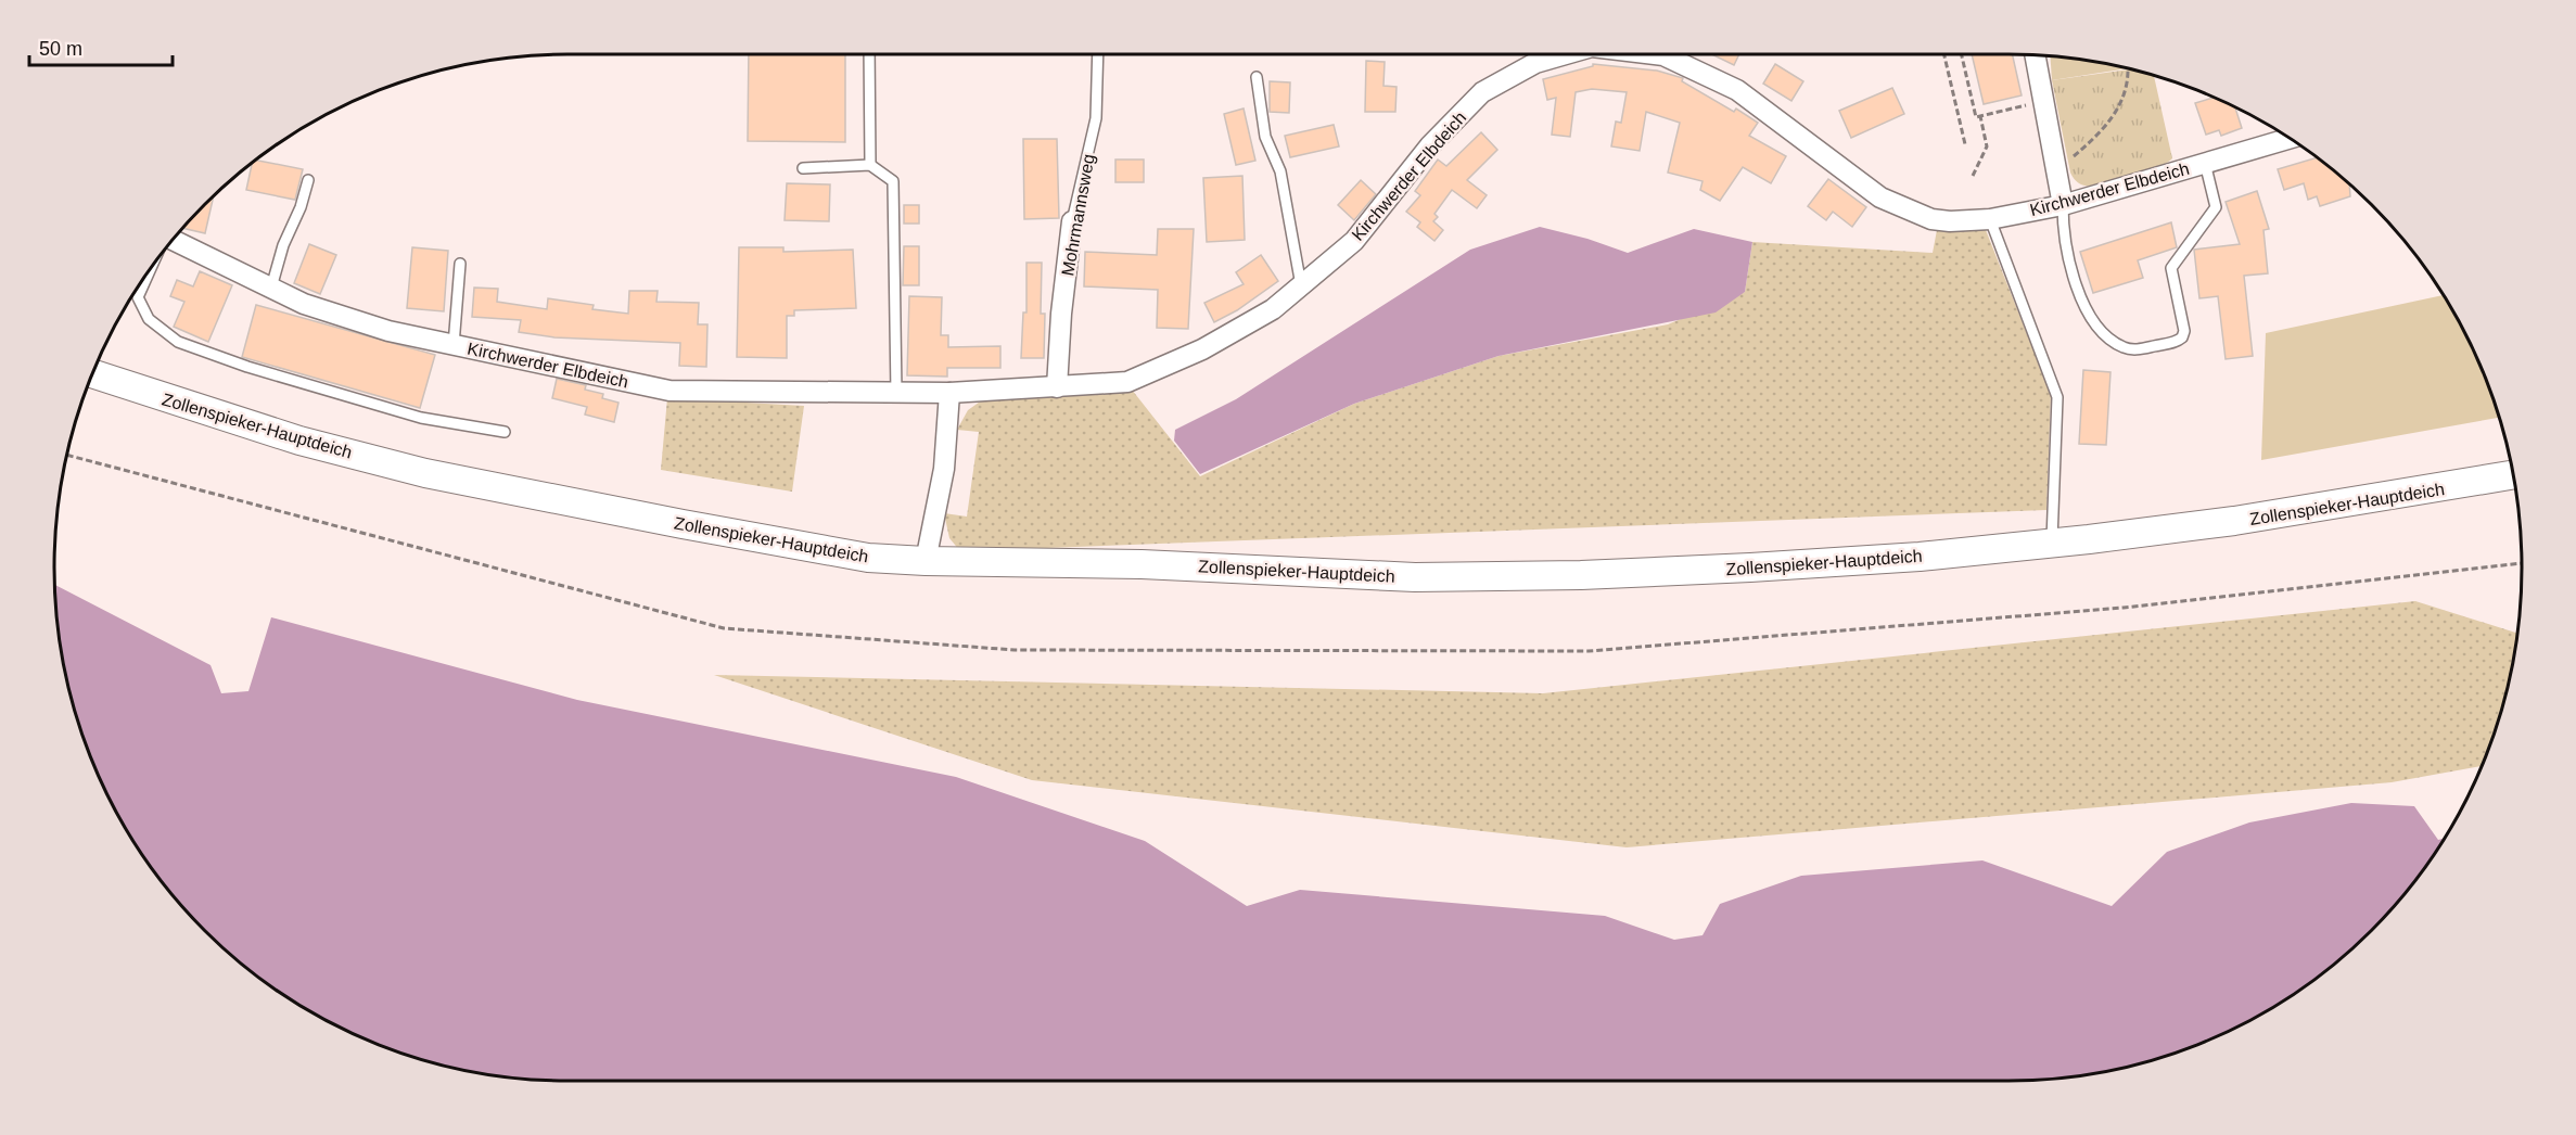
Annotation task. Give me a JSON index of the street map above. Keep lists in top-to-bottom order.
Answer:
{
  "streets": {
    "street": ["Kirchwerder Elbdeich", "Mohrmannsweg", "Zollenspieker-Hauptdeich"]
  },
  "crossings": [
    ["Kirchwerder Elbdeich", "Mohrmannsweg"]
  ],
  "scale_bar": "50 m"
}
